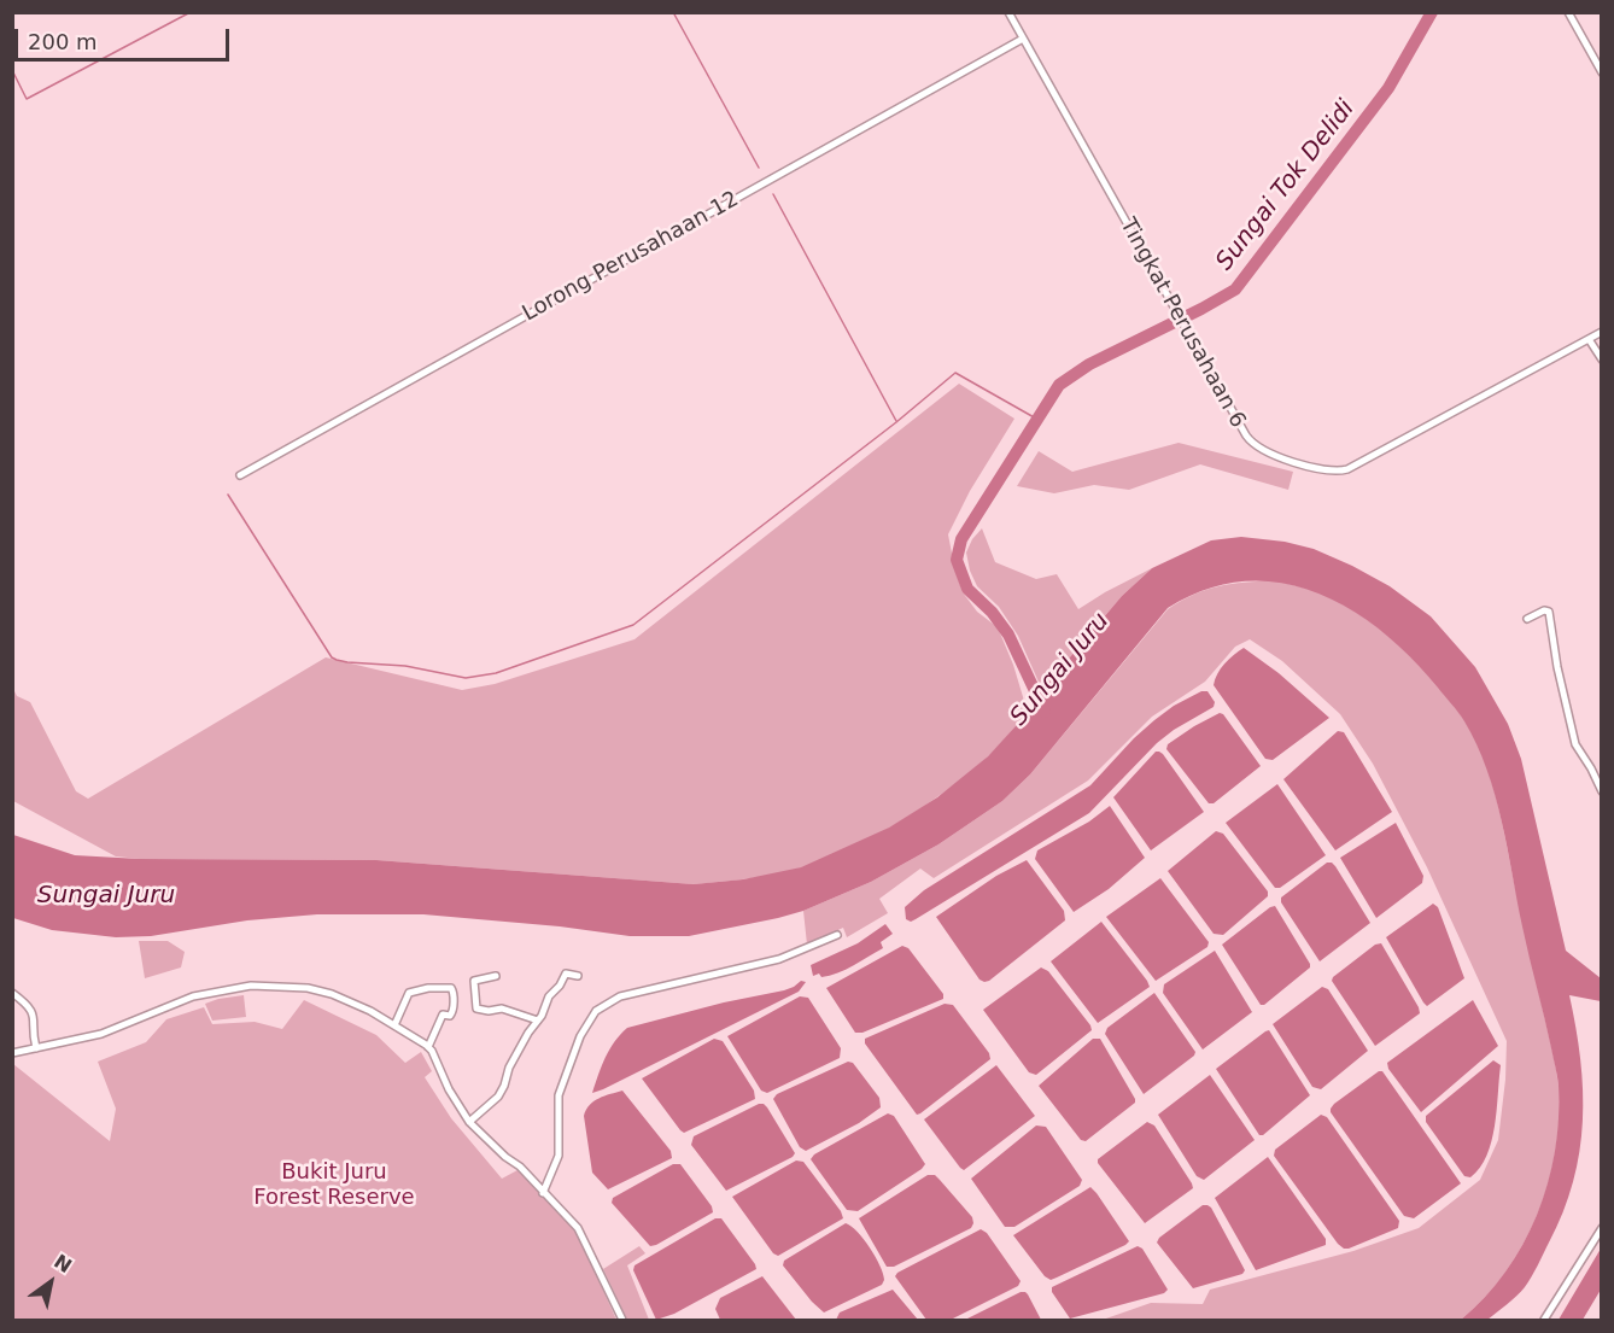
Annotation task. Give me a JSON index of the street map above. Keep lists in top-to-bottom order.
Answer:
{
  "streets": {
    "street": ["Lorong Perusahaan 12", "Tingkat Perusahaan 6"]
  },
  "crossings": [
    ["Lorong Perusahaan 12", "Tingkat Perusahaan 6"]
  ],
  "water": ["Sungai Tok Delidi", "Sungai Juru"],
  "parks": ["Bukit Juru Forest Reserve"],
  "scale_bar": "200 m",
  "north": "top right"
}
